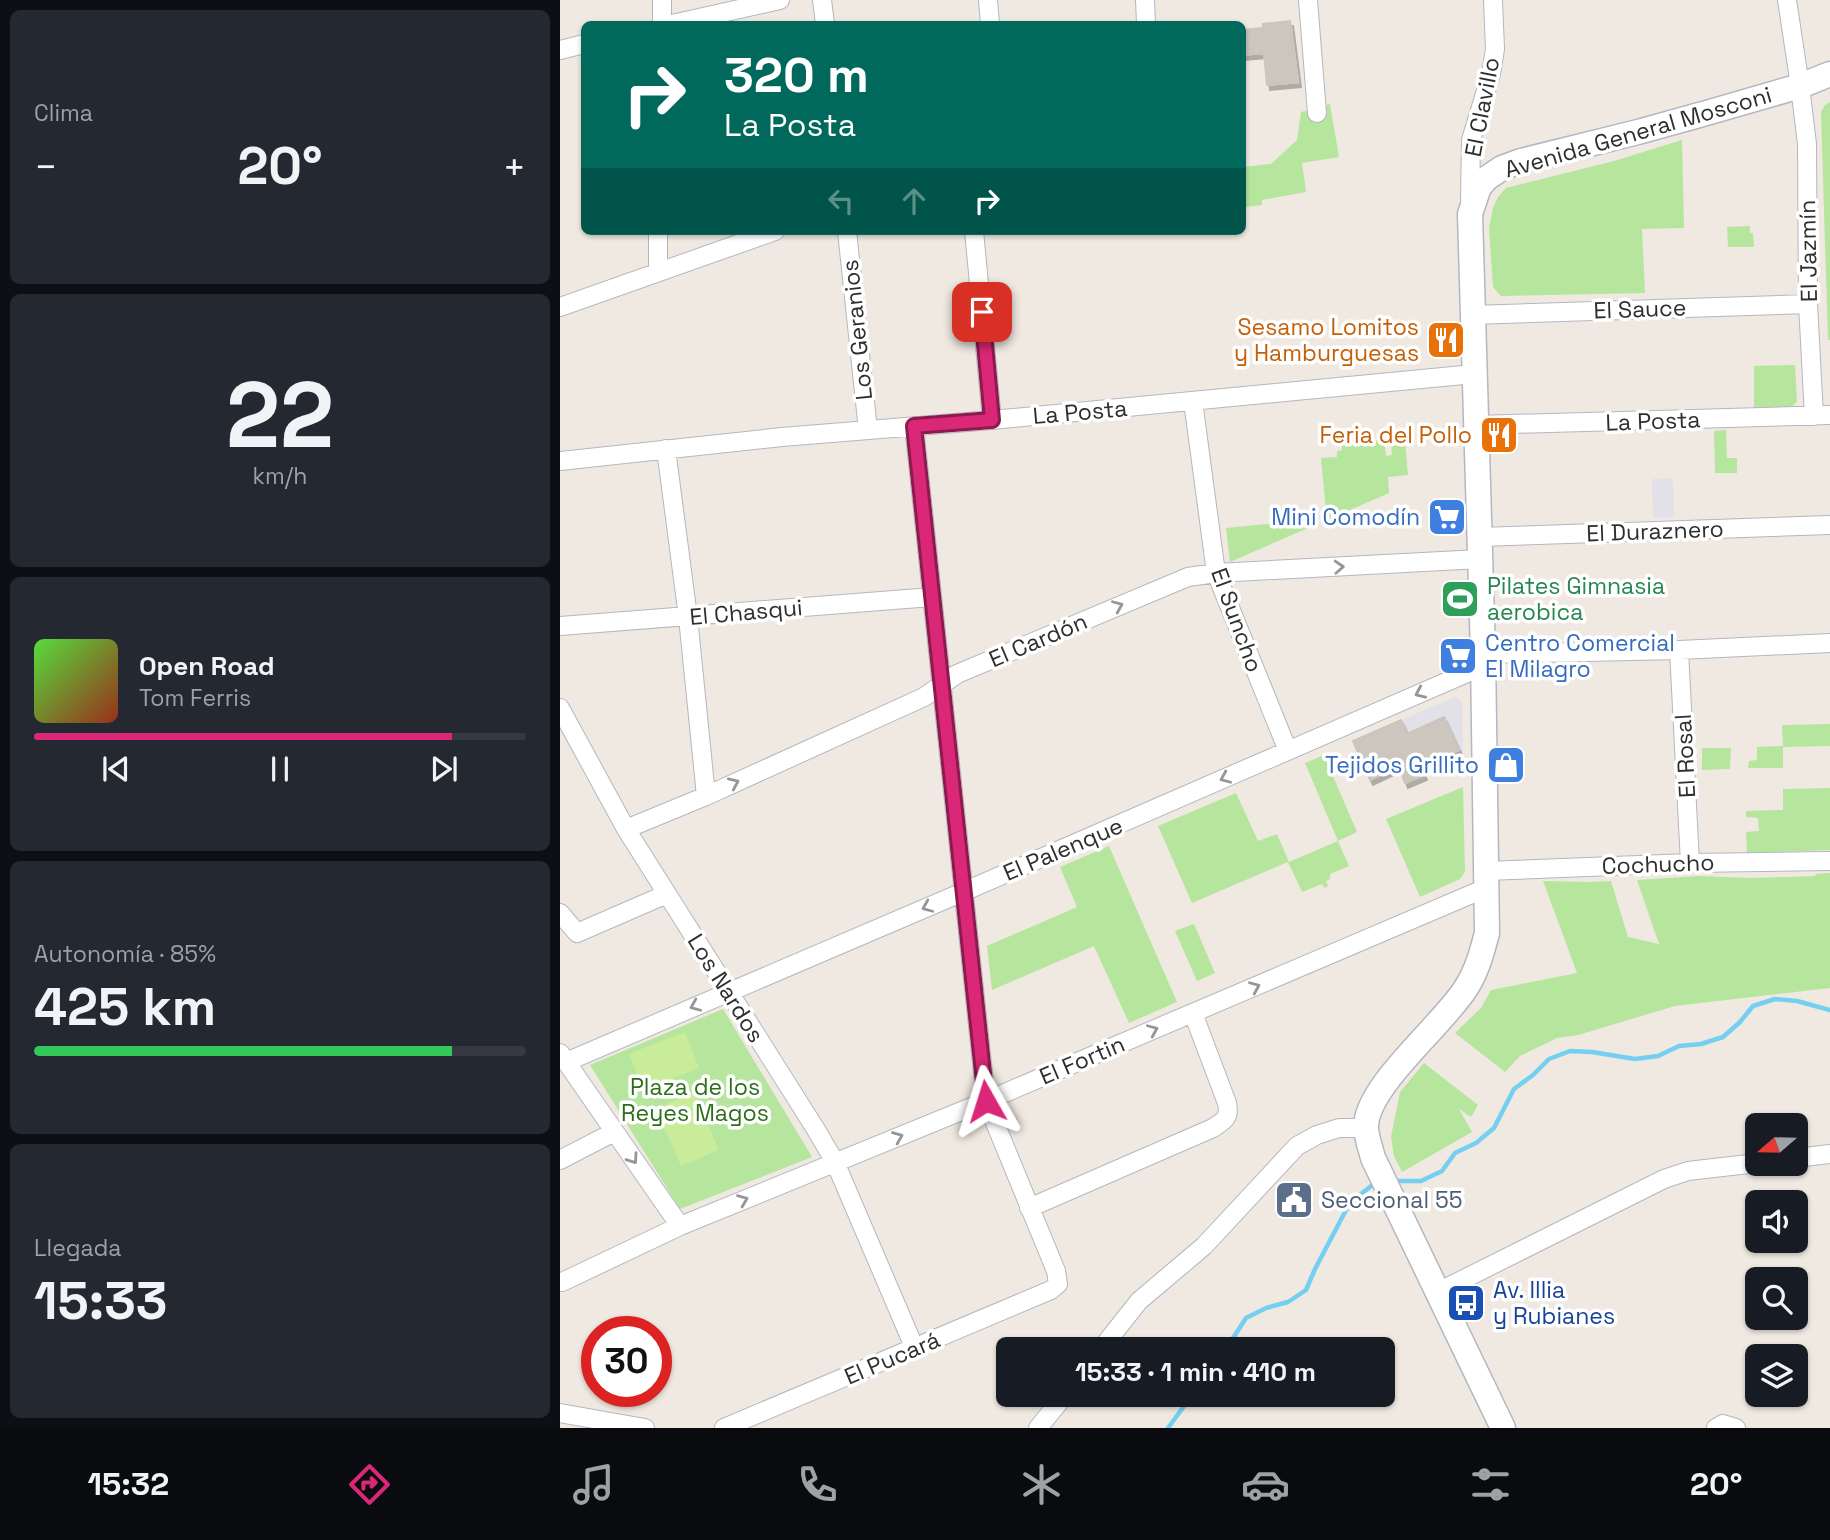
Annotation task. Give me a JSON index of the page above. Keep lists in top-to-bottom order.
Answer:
{
  "streets": {
    "main road": ["Avenida General Mosconi"],
    "street": [
      "El Clavillo",
      "El Jazmín",
      "El Sauce",
      "Los Geranios",
      "La Posta",
      "El Duraznero",
      "El Chasqui",
      "El Suncho",
      "El Cardón",
      "El Rosal",
      "El Palenque",
      "Cochucho",
      "Los Nardos",
      "El Fortin",
      "El Pucará"
    ]
  },
  "crossings": [
    ["El Clavillo", "Avenida General Mosconi"],
    ["Avenida General Mosconi", "El Jazmín"],
    ["El Jazmín", "El Sauce"],
    ["El Jazmín", "La Posta"],
    ["Los Geranios", "La Posta"],
    ["La Posta", "El Suncho"],
    ["El Duraznero", "El Cardón"],
    ["El Suncho", "El Cardón"],
    ["El Suncho", "El Palenque"],
    ["El Cardón", "Los Nardos"],
    ["El Rosal", "Cochucho"],
    ["El Palenque", "Los Nardos"],
    ["Cochucho", "El Fortin"],
    ["Los Nardos", "El Fortin"],
    ["Los Nardos", "El Pucará"]
  ],
  "one_way": ["El Cardón", "El Palenque", "El Fortin"],
  "parks": ["Plaza de los Reyes Magos"],
  "places": {
    "restaurant": ["Sesamo Lomitos y Hamburguesas", "Feria del Pollo"],
    "supermarket": ["Mini Comodín", "Centro Comercial El Milagro"],
    "sports": ["Pilates Gimnasia aerobica"],
    "shop": ["Tejidos Grillito"],
    "public building": ["Seccional 55"],
    "bus stop": ["Av. Illia y Rubianes"]
  },
  "north": "left",
  "page": {
    "tile": [
      "Clima",
      ["22", "km/h"],
      ["Autonomía · 85%", "425 km"],
      ["Llegada", "15:33"]
    ],
    "turn": ["320 m", "La Posta"],
    "heat": ["−", "20°", "+"],
    "song": ["Open Road", "Tom Ferris"],
    "limit": "30",
    "trip": "15:33 · 1 min · 410 m",
    "tabs": ["15:32", "20°"]
  }
}
